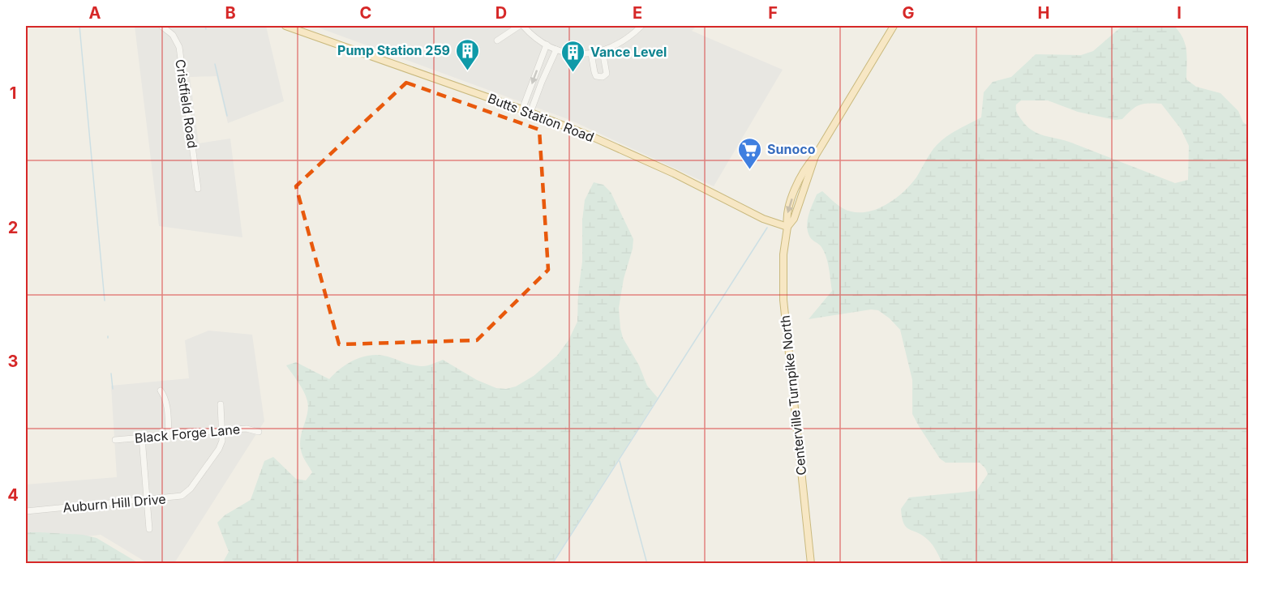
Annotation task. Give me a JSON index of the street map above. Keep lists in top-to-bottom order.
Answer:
{
  "streets": {
    "main road": ["Butts Station Road", "Centerville Turnpike North"],
    "street": ["Cristfield Road", "Black Forge Lane", "Auburn Hill Drive"]
  },
  "crossings": [
    ["Butts Station Road", "Centerville Turnpike North"],
    ["Black Forge Lane", "Auburn Hill Drive"]
  ],
  "places": {
    "building": ["Pump Station 259", "Vance Level"],
    "supermarket": ["Sunoco"]
  },
  "grid": {
    "columns": [
      "A",
      "B",
      "C",
      "D",
      "E",
      "F",
      "G",
      "H",
      "I"
    ],
    "rows": [
      "1",
      "2",
      "3",
      "4"
    ]
  }
}
